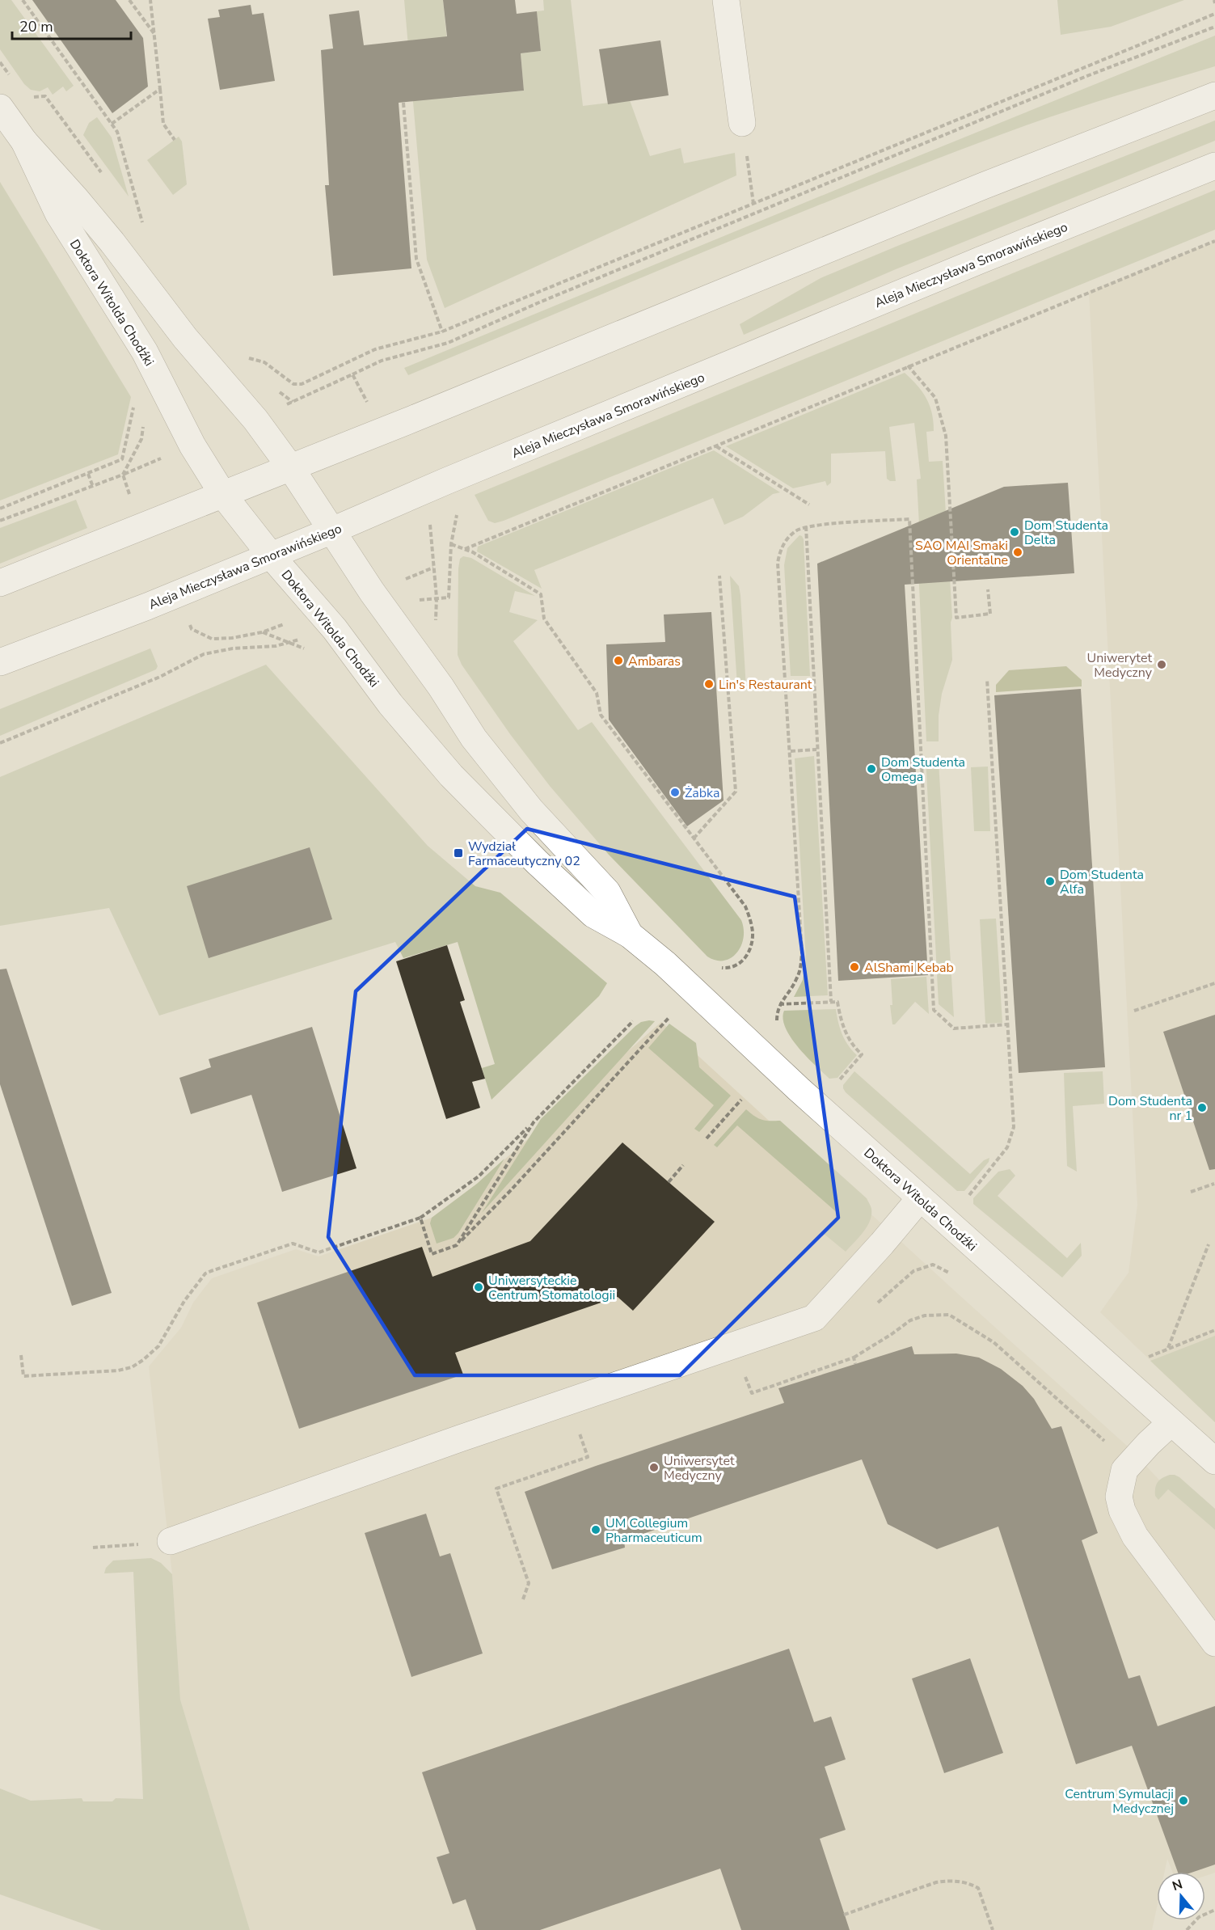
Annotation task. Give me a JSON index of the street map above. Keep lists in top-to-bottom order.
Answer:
{
  "streets": {
    "street": ["Aleja Mieczysława Smorawińskiego", "Doktora Witolda Chodźki"]
  },
  "crossings": [
    ["Aleja Mieczysława Smorawińskiego", "Doktora Witolda Chodźki"]
  ],
  "places": {
    "other": [
      "Dom Studenta Delta",
      "SAO MAI Smaki Orientalne",
      "Ambaras",
      "Uniwerytet Medyczny",
      "Lin's Restaurant",
      "Dom Studenta Omega",
      "Żabka",
      "Dom Studenta Alfa",
      "AlShami Kebab",
      "Dom Studenta nr 1",
      "Uniwersyteckie Centrum Stomatologii",
      "Uniwersytet Medyczny",
      "UM Collegium Pharmaceuticum",
      "Centrum Symulacji Medycznej"
    ],
    "transit": ["Wydział Farmaceutyczny 02"]
  },
  "scale_bar": "20 m",
  "north": "top"
}
